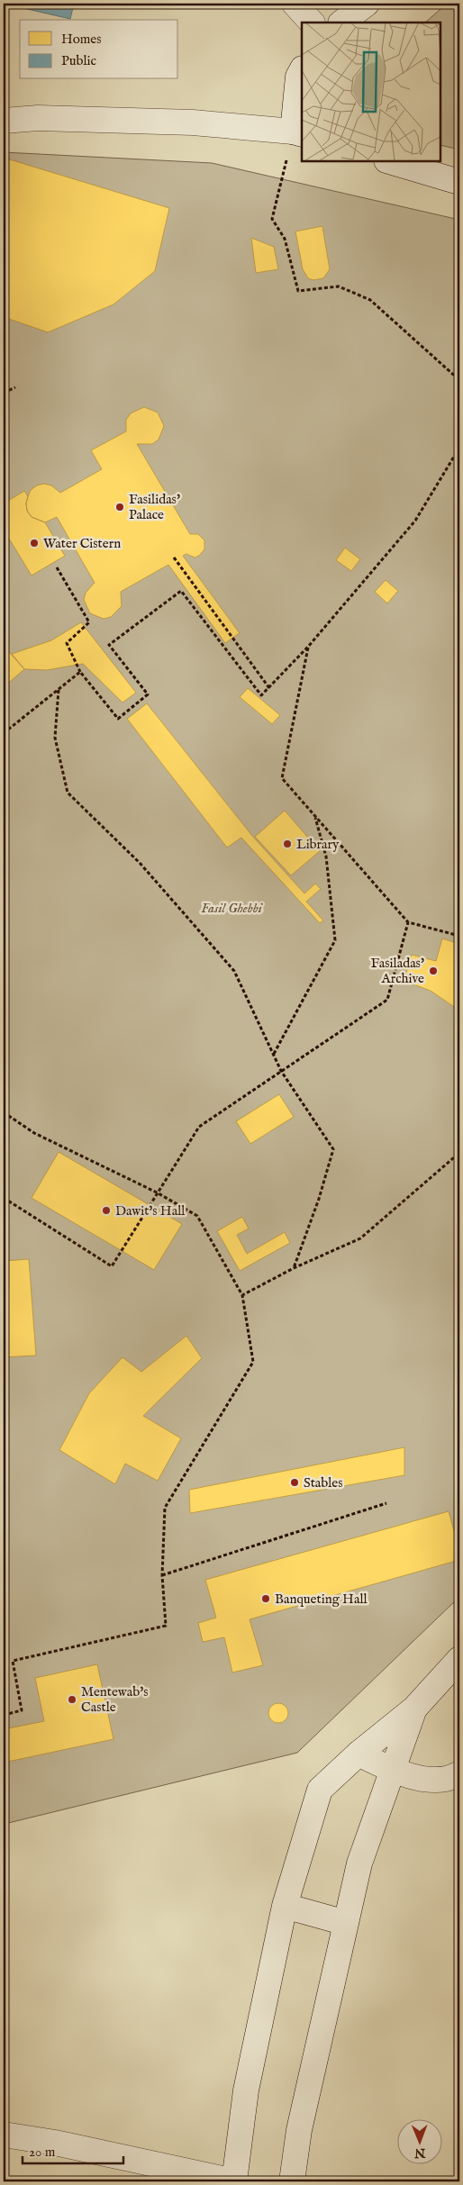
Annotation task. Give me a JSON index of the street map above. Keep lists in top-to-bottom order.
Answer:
{
  "parks": ["Fasil Ghebbi"],
  "places": [
    "Fasilidas' Palace",
    "Water Cistern",
    "Library",
    "Fasiladas' Archive",
    "Dawit's Hall",
    "Stables",
    "Banqueting Hall",
    "Mentewab's Castle"
  ],
  "legend": ["Homes", "Public"],
  "scale_bar": "20 m",
  "north": "bottom"
}
